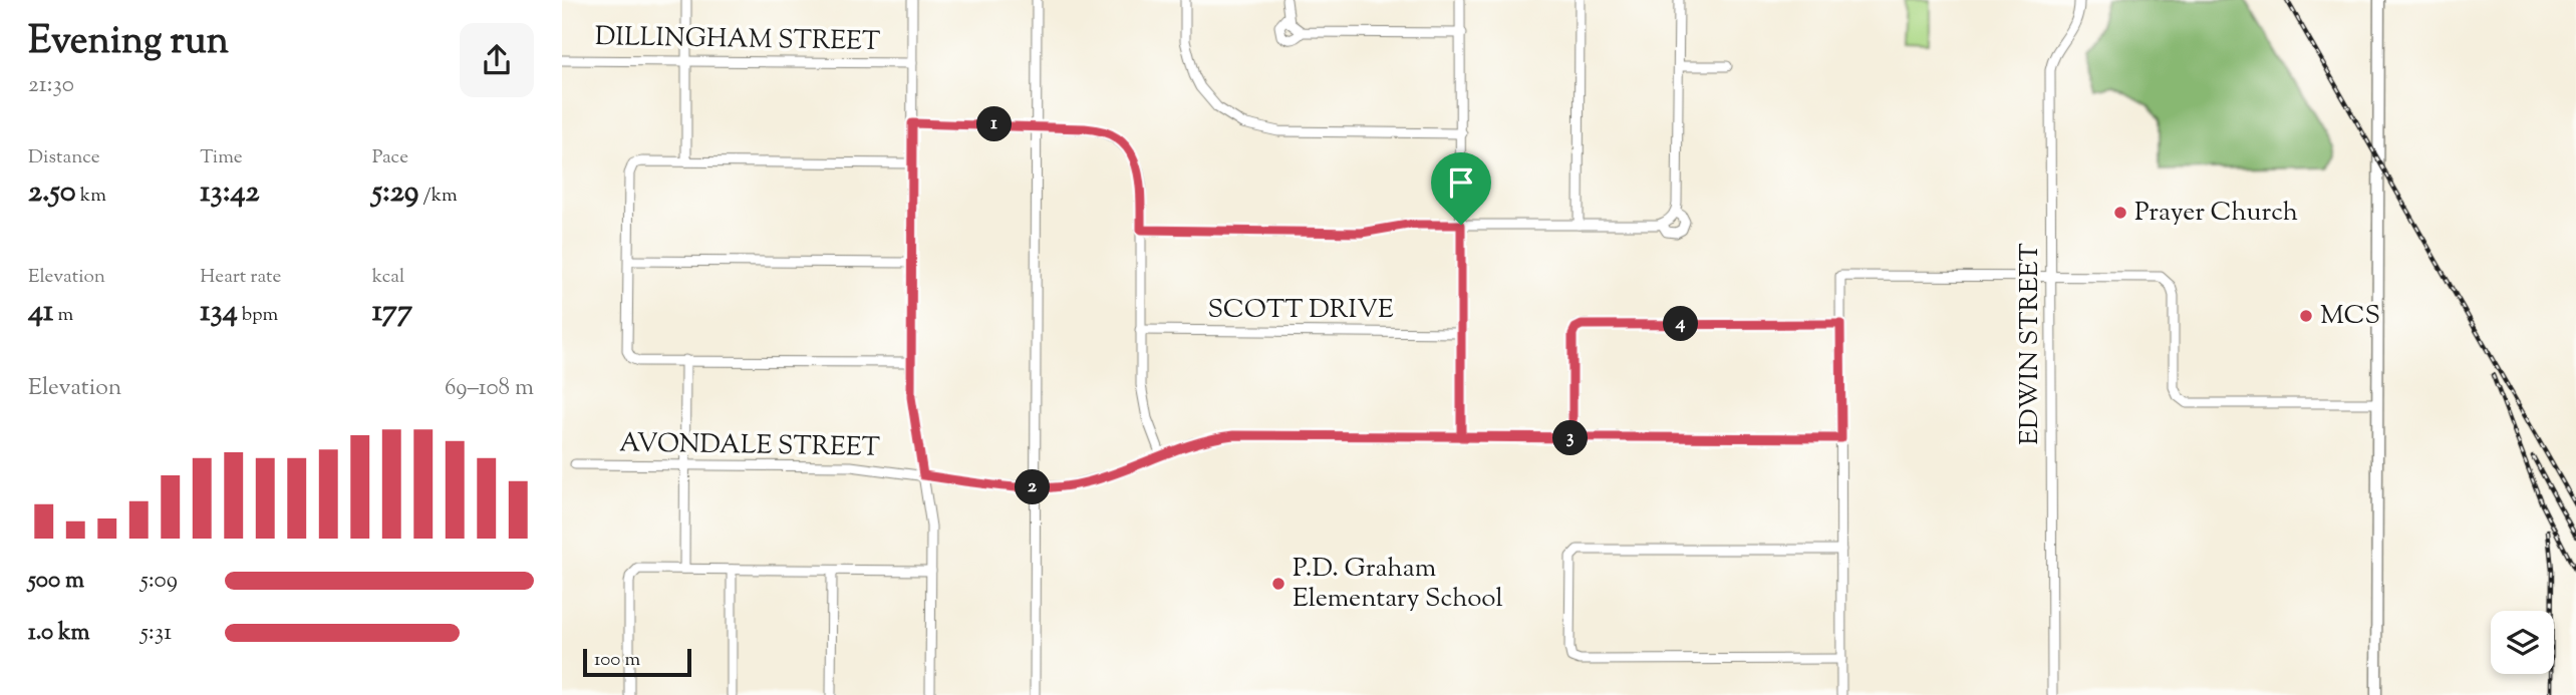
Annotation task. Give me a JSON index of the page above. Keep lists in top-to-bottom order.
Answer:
{
  "streets": {
    "street": [
      "DILLINGHAM STREET",
      "SCOTT DRIVE",
      "EDWIN STREET",
      "AVONDALE STREET"
    ]
  },
  "places": ["Prayer Church", "MCS", "P.D. Graham Elementary School"],
  "scale_bar": "100 m",
  "page": {
    "heading": ["Evening run", "21:30"],
    "pins": [
      "1",
      "4",
      "3",
      "2"
    ],
    "stats": [
      ["Distance", "2.50 km"],
      ["Time", "13:42"],
      ["Pace", "5:29 /km"],
      ["Elevation", "41 m"],
      ["Heart rate", "134 bpm"],
      ["kcal", "177"]
    ],
    "chart": ["Elevation", "69–108 m"],
    "list": [
      {
        "name": "500 m",
        "note": "5:09"
      },
      {
        "name": "1.0 km",
        "note": "5:31"
      }
    ],
    "scale": "100 m"
  }
}
